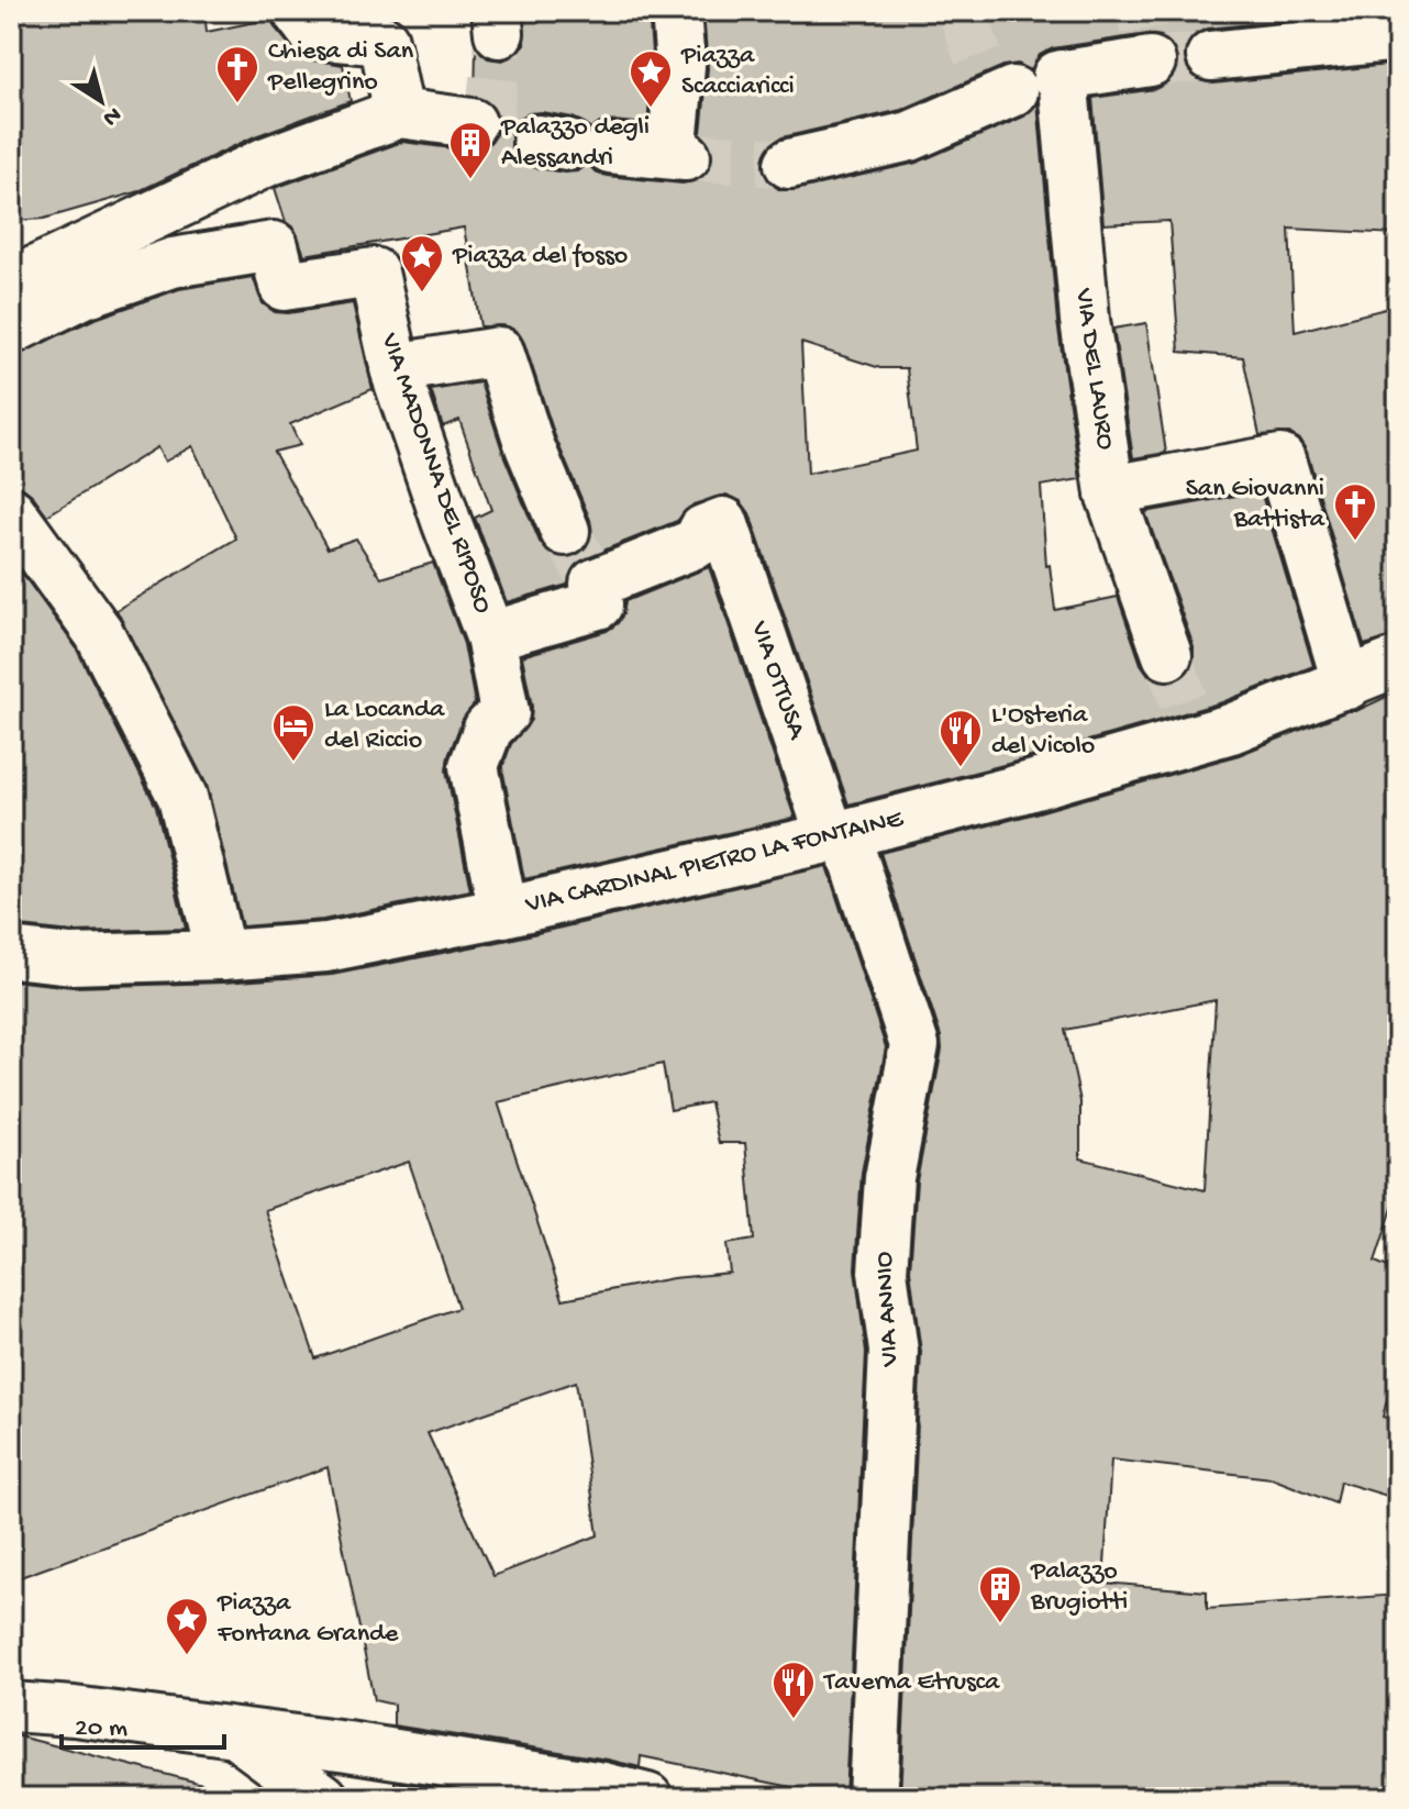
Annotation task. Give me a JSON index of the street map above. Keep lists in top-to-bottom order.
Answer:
{
  "streets": {
    "street": [
      "VIA DEL LAURO",
      "VIA MADONNA DEL RIPOSO",
      "VIA OTTUSA",
      "VIA CARDINAL PIETRO LA FONTAINE",
      "VIA ANNIO"
    ]
  },
  "crossings": [
    ["VIA MADONNA DEL RIPOSO", "VIA OTTUSA"],
    ["VIA MADONNA DEL RIPOSO", "VIA CARDINAL PIETRO LA FONTAINE"],
    ["VIA OTTUSA", "VIA CARDINAL PIETRO LA FONTAINE"],
    ["VIA OTTUSA", "VIA ANNIO"],
    ["VIA CARDINAL PIETRO LA FONTAINE", "VIA ANNIO"]
  ],
  "places": {
    "church": ["Chiesa di San Pellegrino", "San Giovanni Battista"],
    "place": ["Piazza Scacciaricci", "Piazza del fosso", "Piazza Fontana Grande"],
    "building": ["Palazzo degli Alessandri", "Palazzo Brugiotti"],
    "hotel": ["La Locanda del Riccio"],
    "restaurant": ["L'Osteria del Vicolo", "Taverna Etrusca"]
  },
  "scale_bar": "20 m",
  "north": "bottom right"
}
